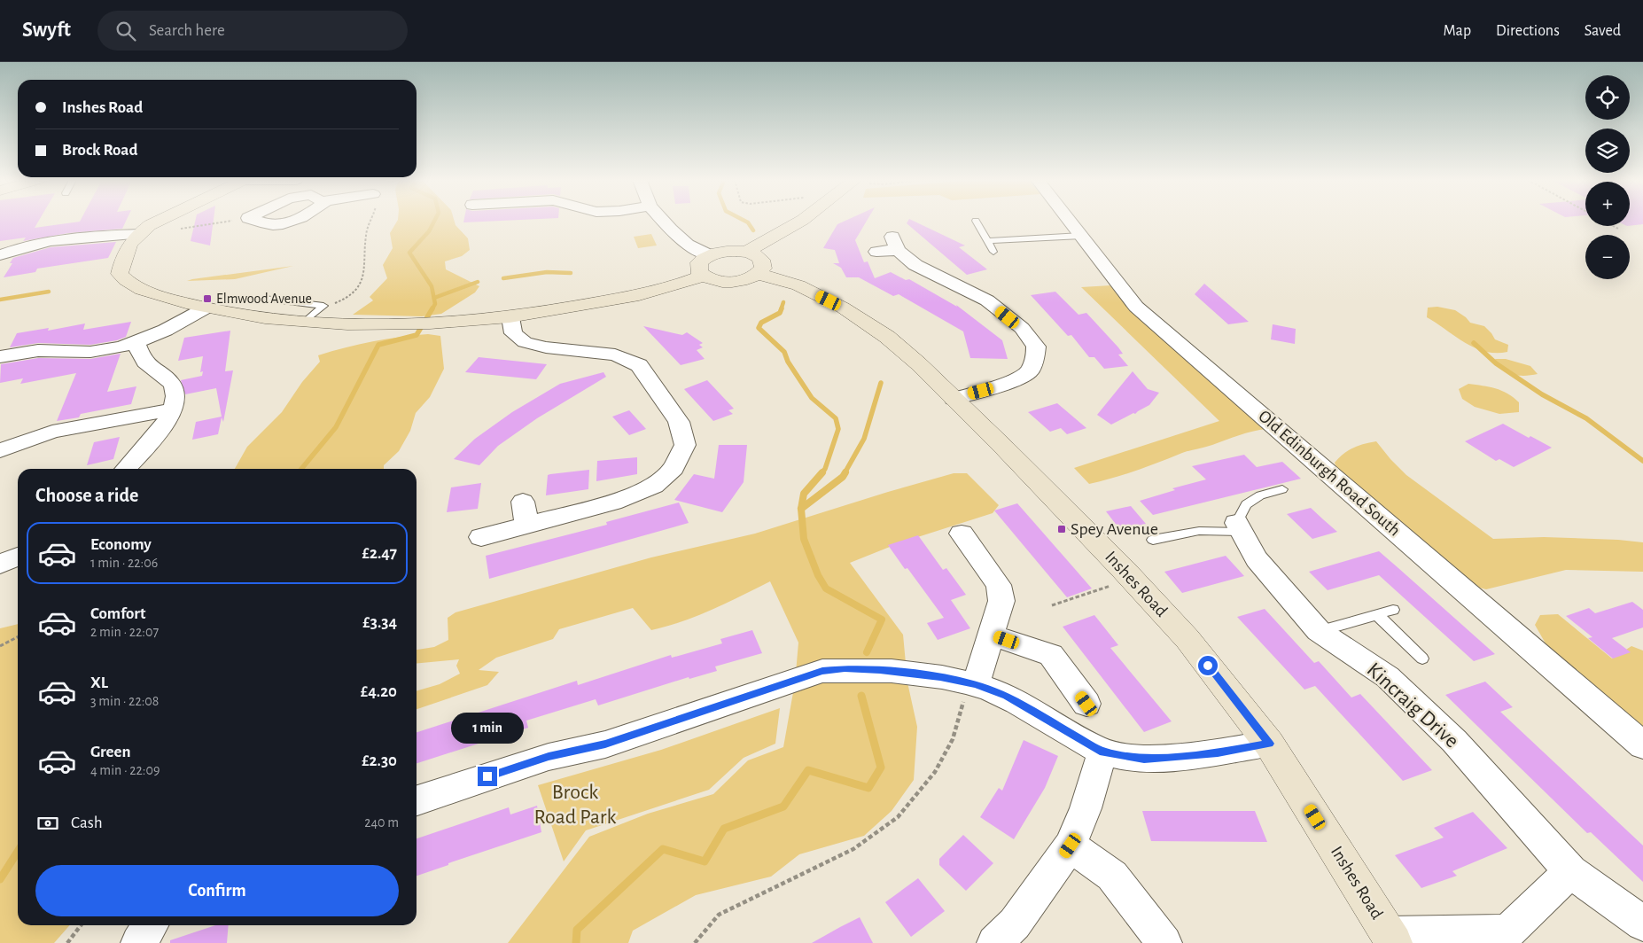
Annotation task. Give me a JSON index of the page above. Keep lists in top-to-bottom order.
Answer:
{
  "streets": {
    "street": ["Old Edinburgh Road South", "Inshes Road", "Kincraig Drive"]
  },
  "parks": ["Brock Road Park"],
  "places": {
    "transit": ["Elmwood Avenue", "Spey Avenue"]
  },
  "page": {
    "header": "Swyft",
    "search": "Search here",
    "nav": ["Map", "Directions", "Saved"],
    "map_buttons": ["+", "−"],
    "banner": ["Inshes Road", "Brock Road"],
    "heading": "Choose a ride",
    "list": [
      {
        "name": "Economy",
        "note": "1 min · 22:06",
        "value": "£2.47"
      },
      {
        "name": "Comfort",
        "note": "2 min · 22:07",
        "value": "£3.34"
      },
      {
        "name": "XL",
        "note": "3 min · 22:08",
        "value": "£4.20"
      },
      {
        "name": "Green",
        "note": "4 min · 22:09",
        "value": "£2.30"
      }
    ],
    "bubble": "1 min",
    "pay": ["Cash", "240 m"],
    "buttons": "Confirm"
  }
}
